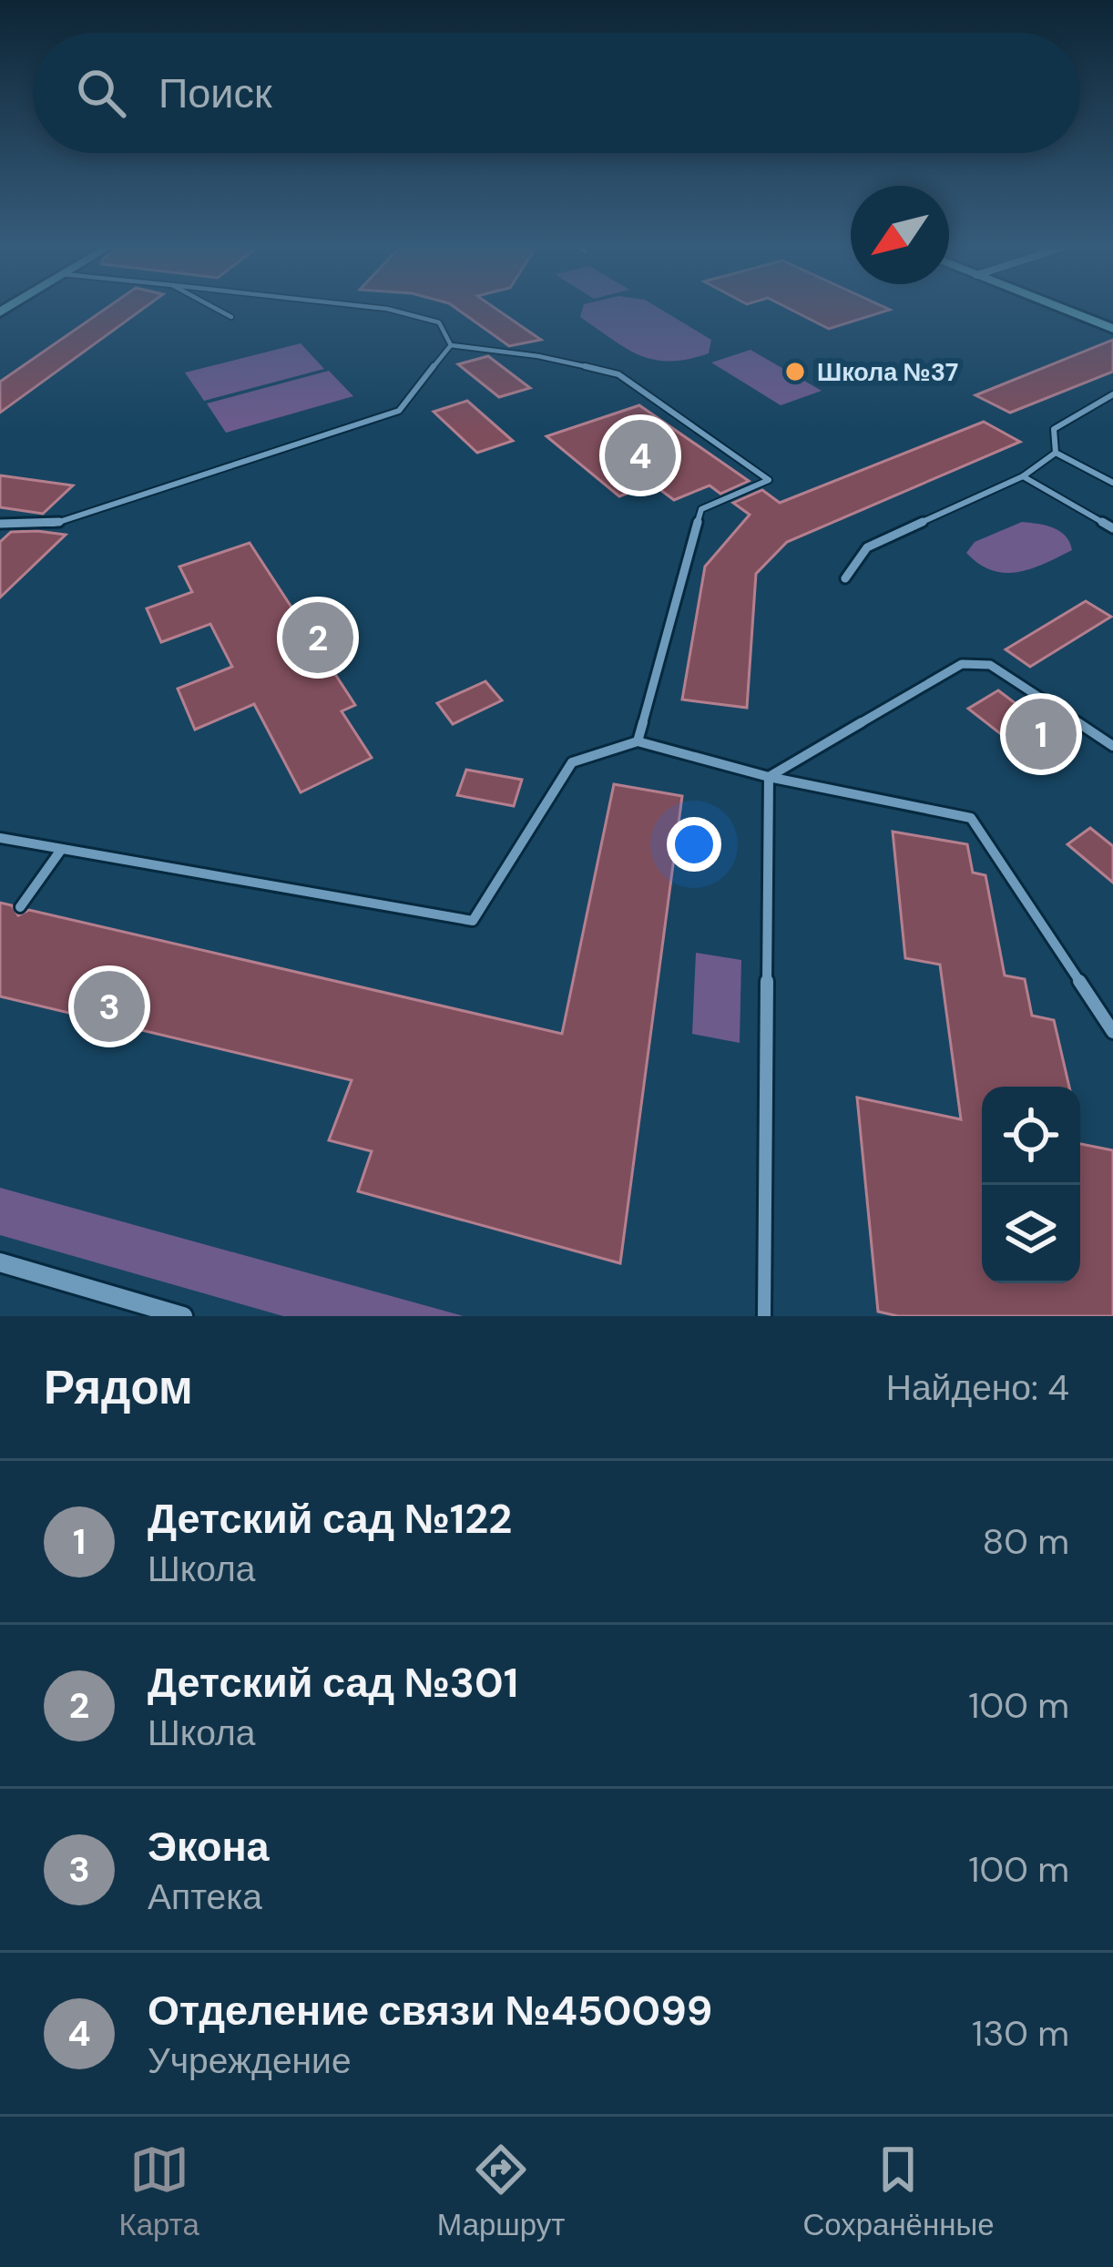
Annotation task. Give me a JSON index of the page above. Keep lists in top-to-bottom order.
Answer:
{
  "places": ["Школа №37"],
  "north": "bottom left",
  "page": {
    "search": "Поиск",
    "pins": [
      "4",
      "2",
      "1",
      "3"
    ],
    "heading": ["Рядом", "Найдено: 4"],
    "list": [
      {
        "mark": "1",
        "name": "Детский сад №122",
        "note": "Школа",
        "value": "80 m"
      },
      {
        "mark": "2",
        "name": "Детский сад №301",
        "note": "Школа",
        "value": "100 m"
      },
      {
        "mark": "3",
        "name": "Экона",
        "note": "Аптека",
        "value": "100 m"
      },
      {
        "mark": "4",
        "name": "Отделение связи №450099",
        "note": "Учреждение",
        "value": "130 m"
      }
    ],
    "nav": ["Карта", "Маршрут", "Сохранённые"]
  }
}
